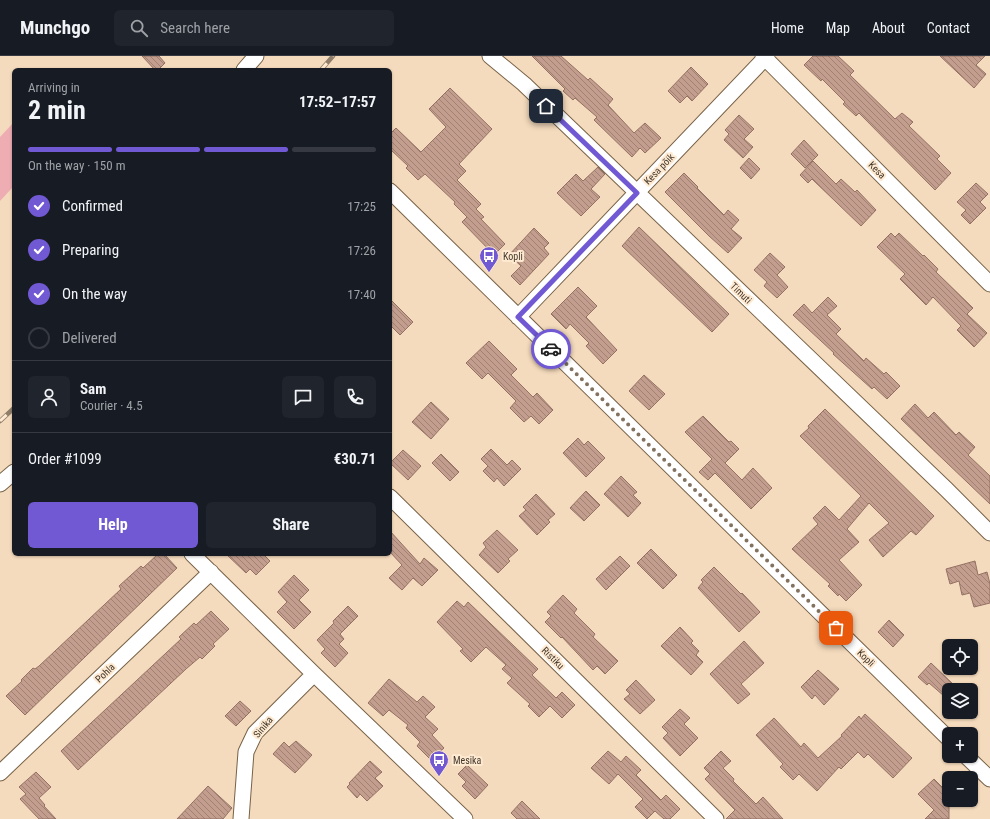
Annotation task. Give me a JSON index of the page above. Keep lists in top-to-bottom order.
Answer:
{
  "streets": {
    "street": [
      "Kesa põik",
      "Kesa",
      "Timuti",
      "Ristiku",
      "Kopli",
      "Pohla",
      "Sinika"
    ]
  },
  "crossings": [
    ["Kesa põik", "Kesa"],
    ["Kesa põik", "Timuti"],
    ["Kesa põik", "Kopli"]
  ],
  "places": {
    "bus stop": ["Kopli", "Mesika"]
  },
  "page": {
    "header": "Munchgo",
    "search": "Search here",
    "nav": [
      "Home",
      "Map",
      "About",
      "Contact"
    ],
    "heading": ["2 min", "Arriving in", "17:52–17:57"],
    "panel": [
      "Sam",
      "Courier · 4.5",
      "Order #1099",
      "€30.71"
    ],
    "bar": "On the way · 150 m",
    "list": [
      ["Confirmed", "17:25"],
      ["Preparing", "17:26"],
      ["On the way", "17:40"],
      "Delivered"
    ],
    "buttons": ["Help", "Share"],
    "map_buttons": ["+", "−"]
  }
}
